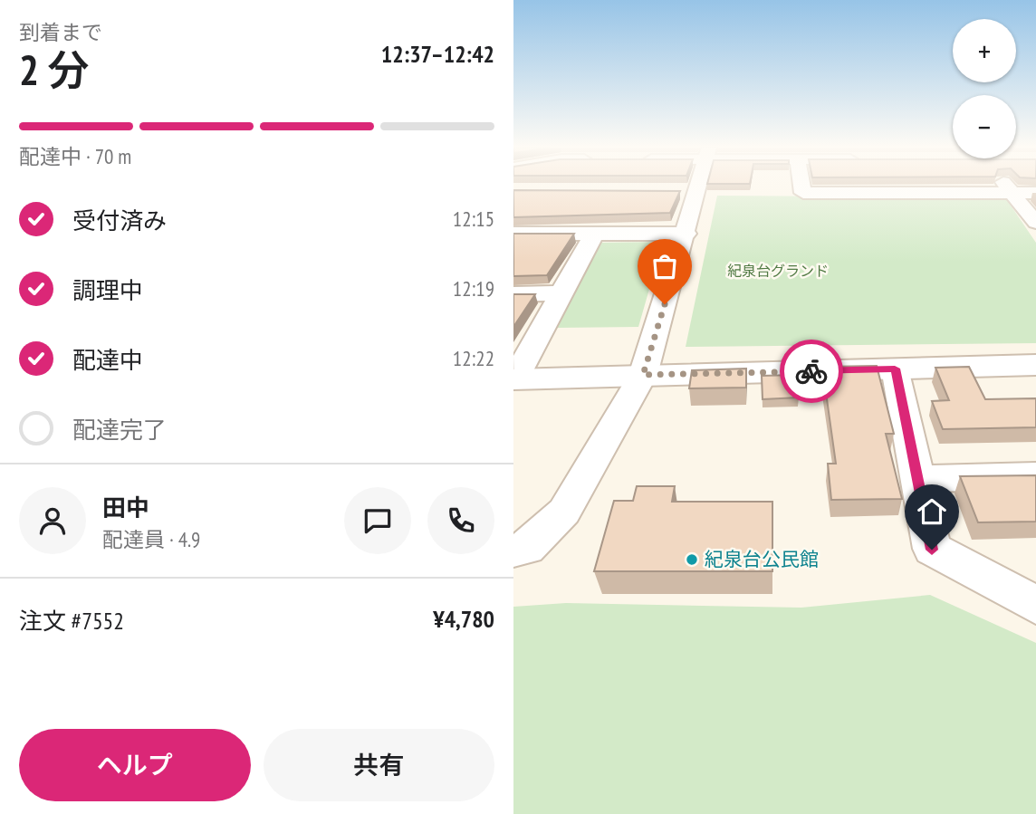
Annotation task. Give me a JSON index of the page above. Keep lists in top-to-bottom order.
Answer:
{
  "parks": ["紀泉台グランド"],
  "places": ["紀泉台公民館"],
  "page": {
    "heading": ["2 分", "到着まで", "12:37–12:42"],
    "panel": [
      "田中",
      "配達員 · 4.9",
      "注文 #7552",
      "¥4,780"
    ],
    "map_buttons": ["+", "−"],
    "bar": "配達中 · 70 m",
    "list": [
      ["受付済み", "12:15"],
      ["調理中", "12:19"],
      ["配達中", "12:22"],
      "配達完了"
    ],
    "buttons": ["ヘルプ", "共有"]
  }
}
